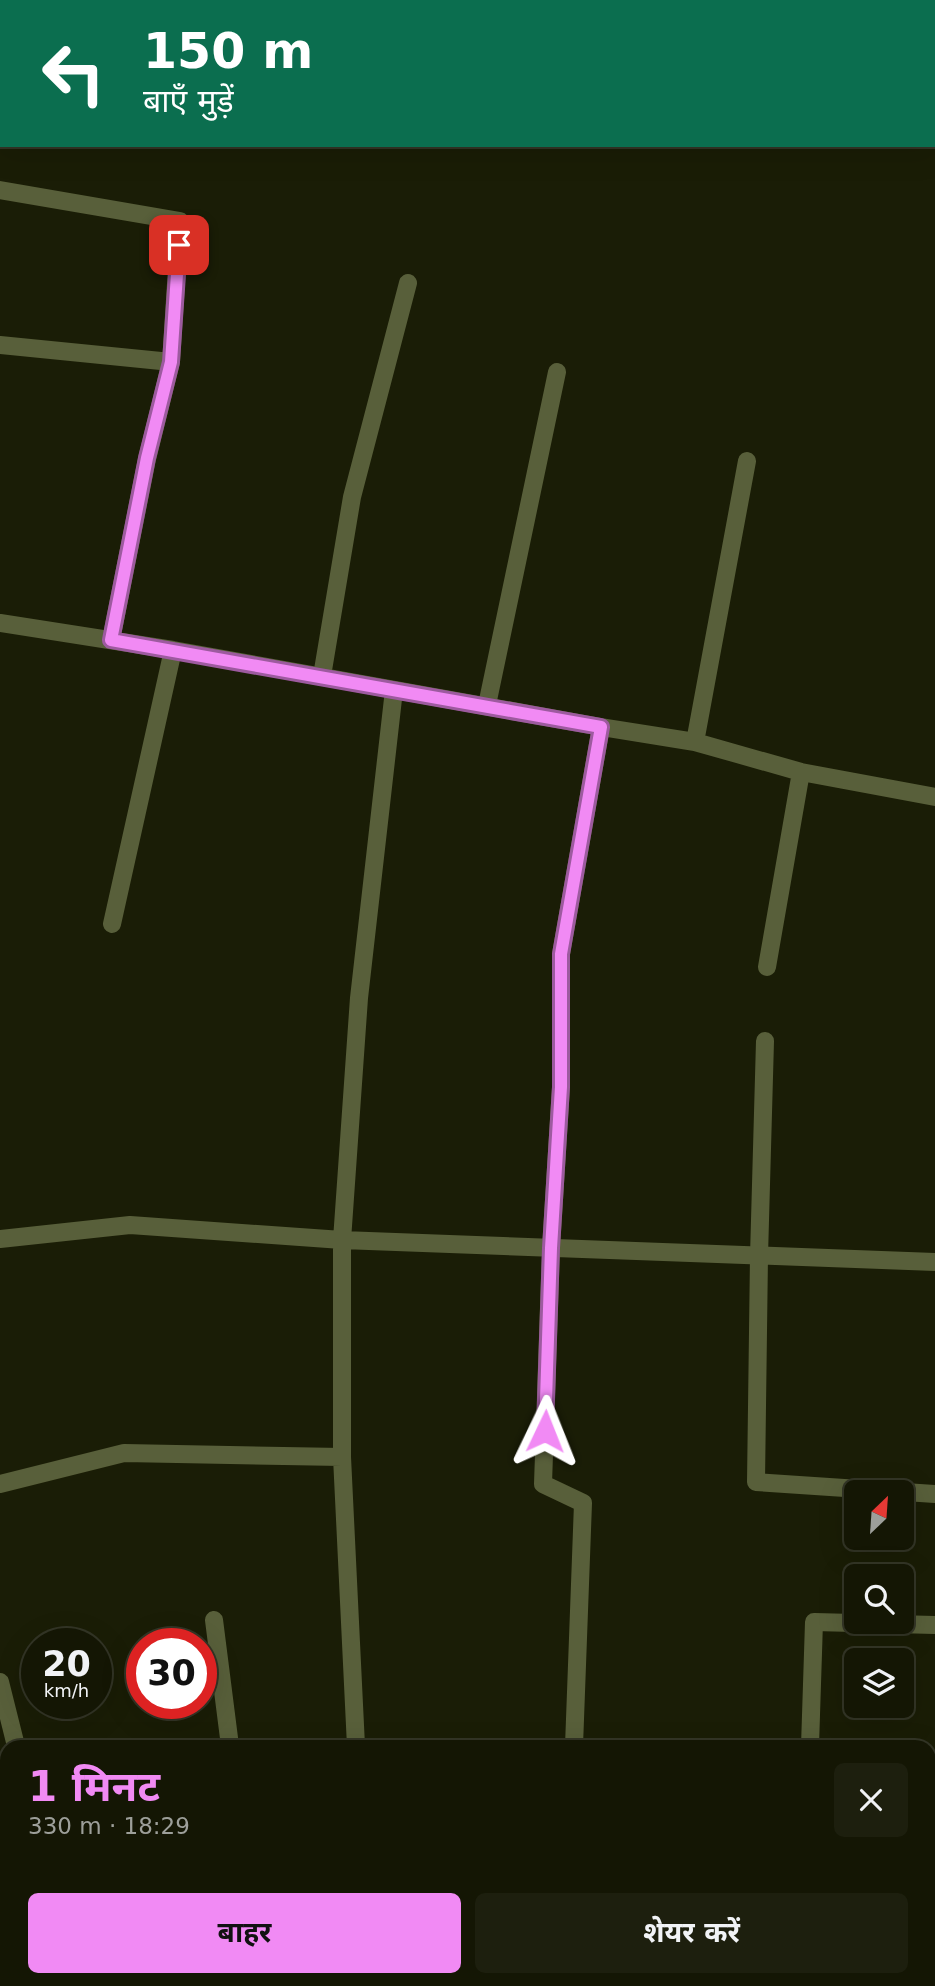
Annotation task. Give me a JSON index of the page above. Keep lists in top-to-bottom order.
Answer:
{
  "north": "top right",
  "page": {
    "turn": ["150 m", "बाएँ मुड़ें"],
    "speed": "20 km/h",
    "limit": "30",
    "heading": ["1 मिनट", "330 m · 18:29"],
    "buttons": ["बाहर", "शेयर करें"]
  }
}
